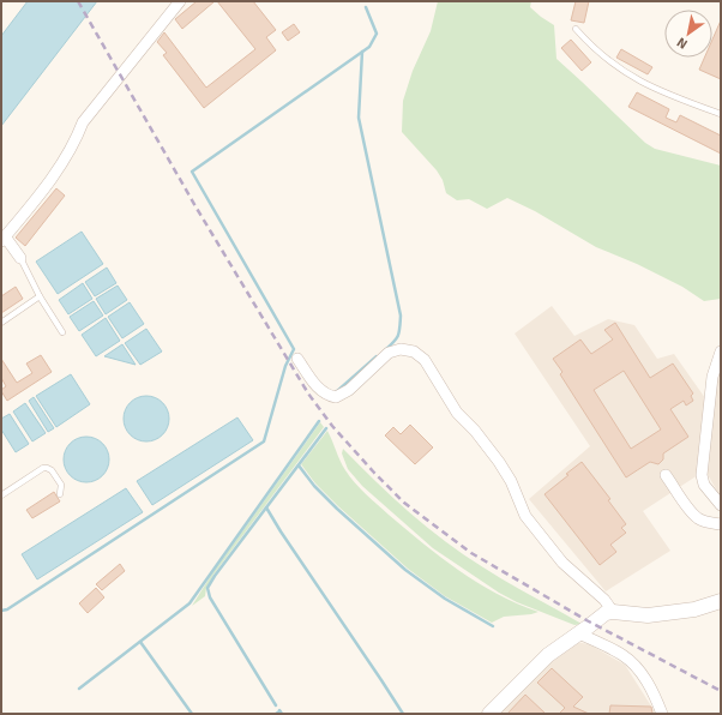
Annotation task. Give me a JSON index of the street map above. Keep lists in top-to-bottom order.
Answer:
{
  "north": "bottom left"
}
